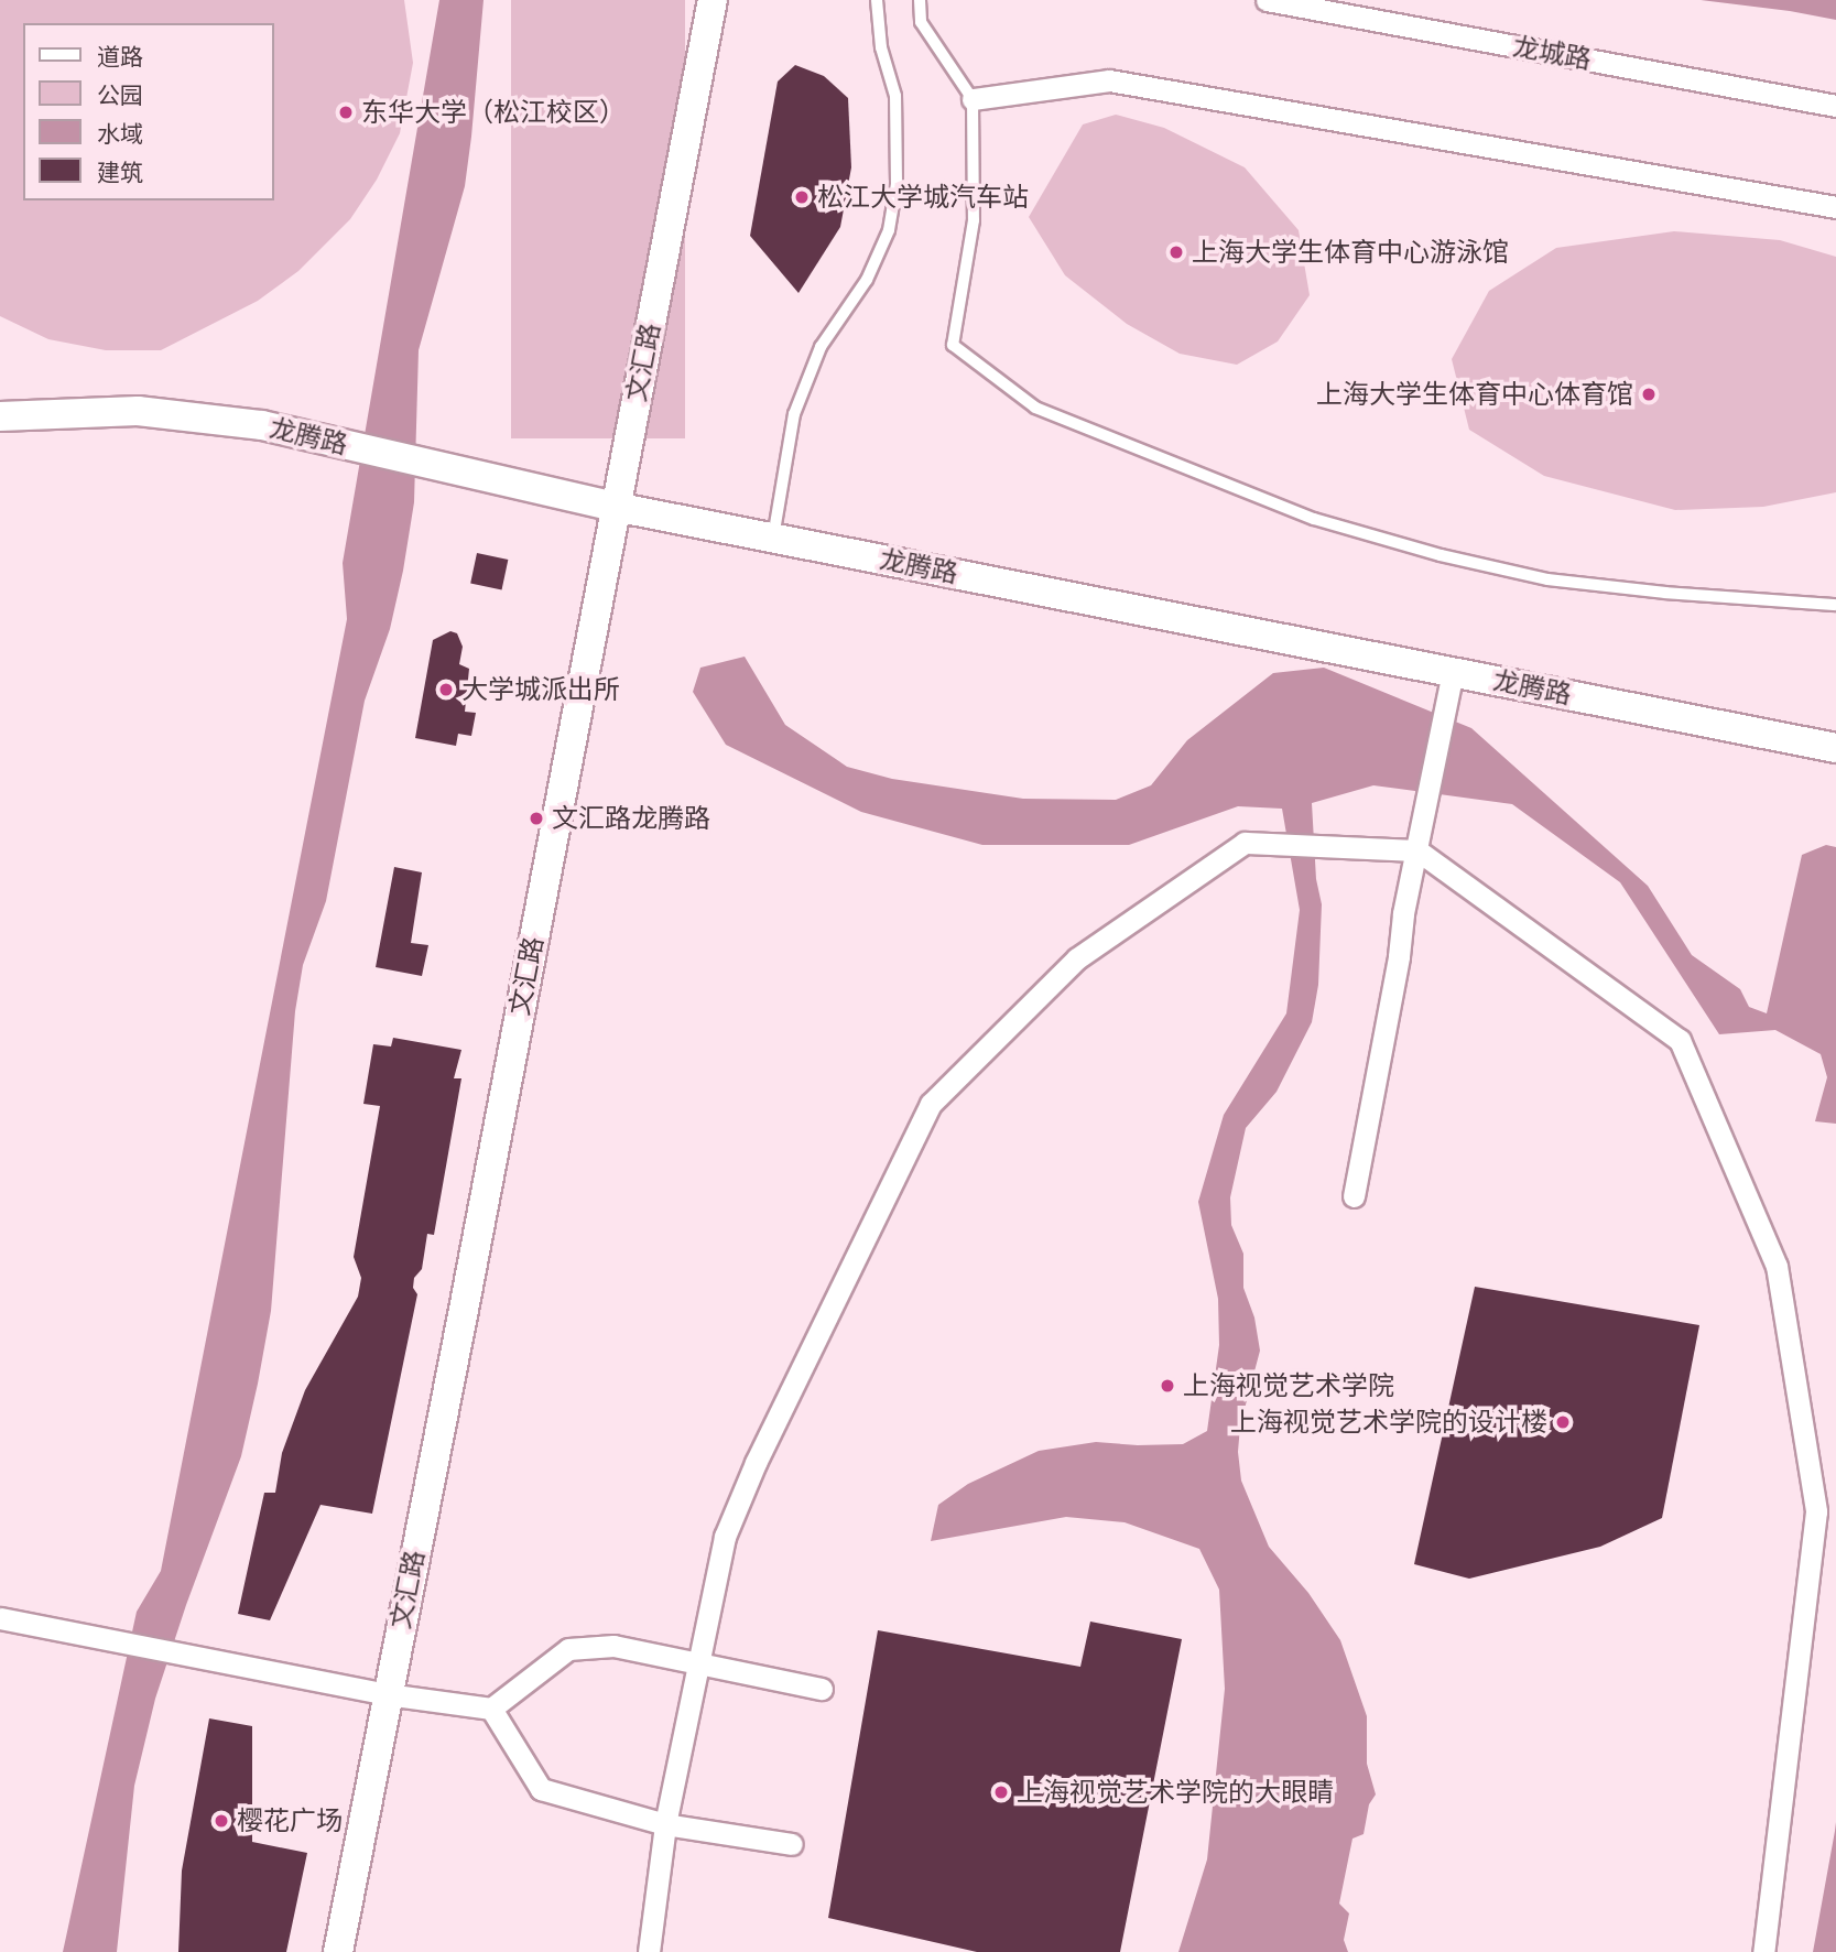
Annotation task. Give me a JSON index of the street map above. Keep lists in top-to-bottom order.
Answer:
{
  "streets": {
    "main road": ["文汇路", "龙腾路"],
    "street": ["龙城路"]
  },
  "crossings": [
    ["文汇路", "龙腾路"]
  ],
  "places": [
    "东华大学（松江校区）",
    "松江大学城汽车站",
    "上海大学生体育中心游泳馆",
    "上海大学生体育中心体育馆",
    "大学城派出所",
    "文汇路龙腾路",
    "上海视觉艺术学院",
    "上海视觉艺术学院的设计楼",
    "上海视觉艺术学院的大眼睛",
    "樱花广场"
  ],
  "legend": [
    "道路",
    "公园",
    "水域",
    "建筑"
  ]
}
